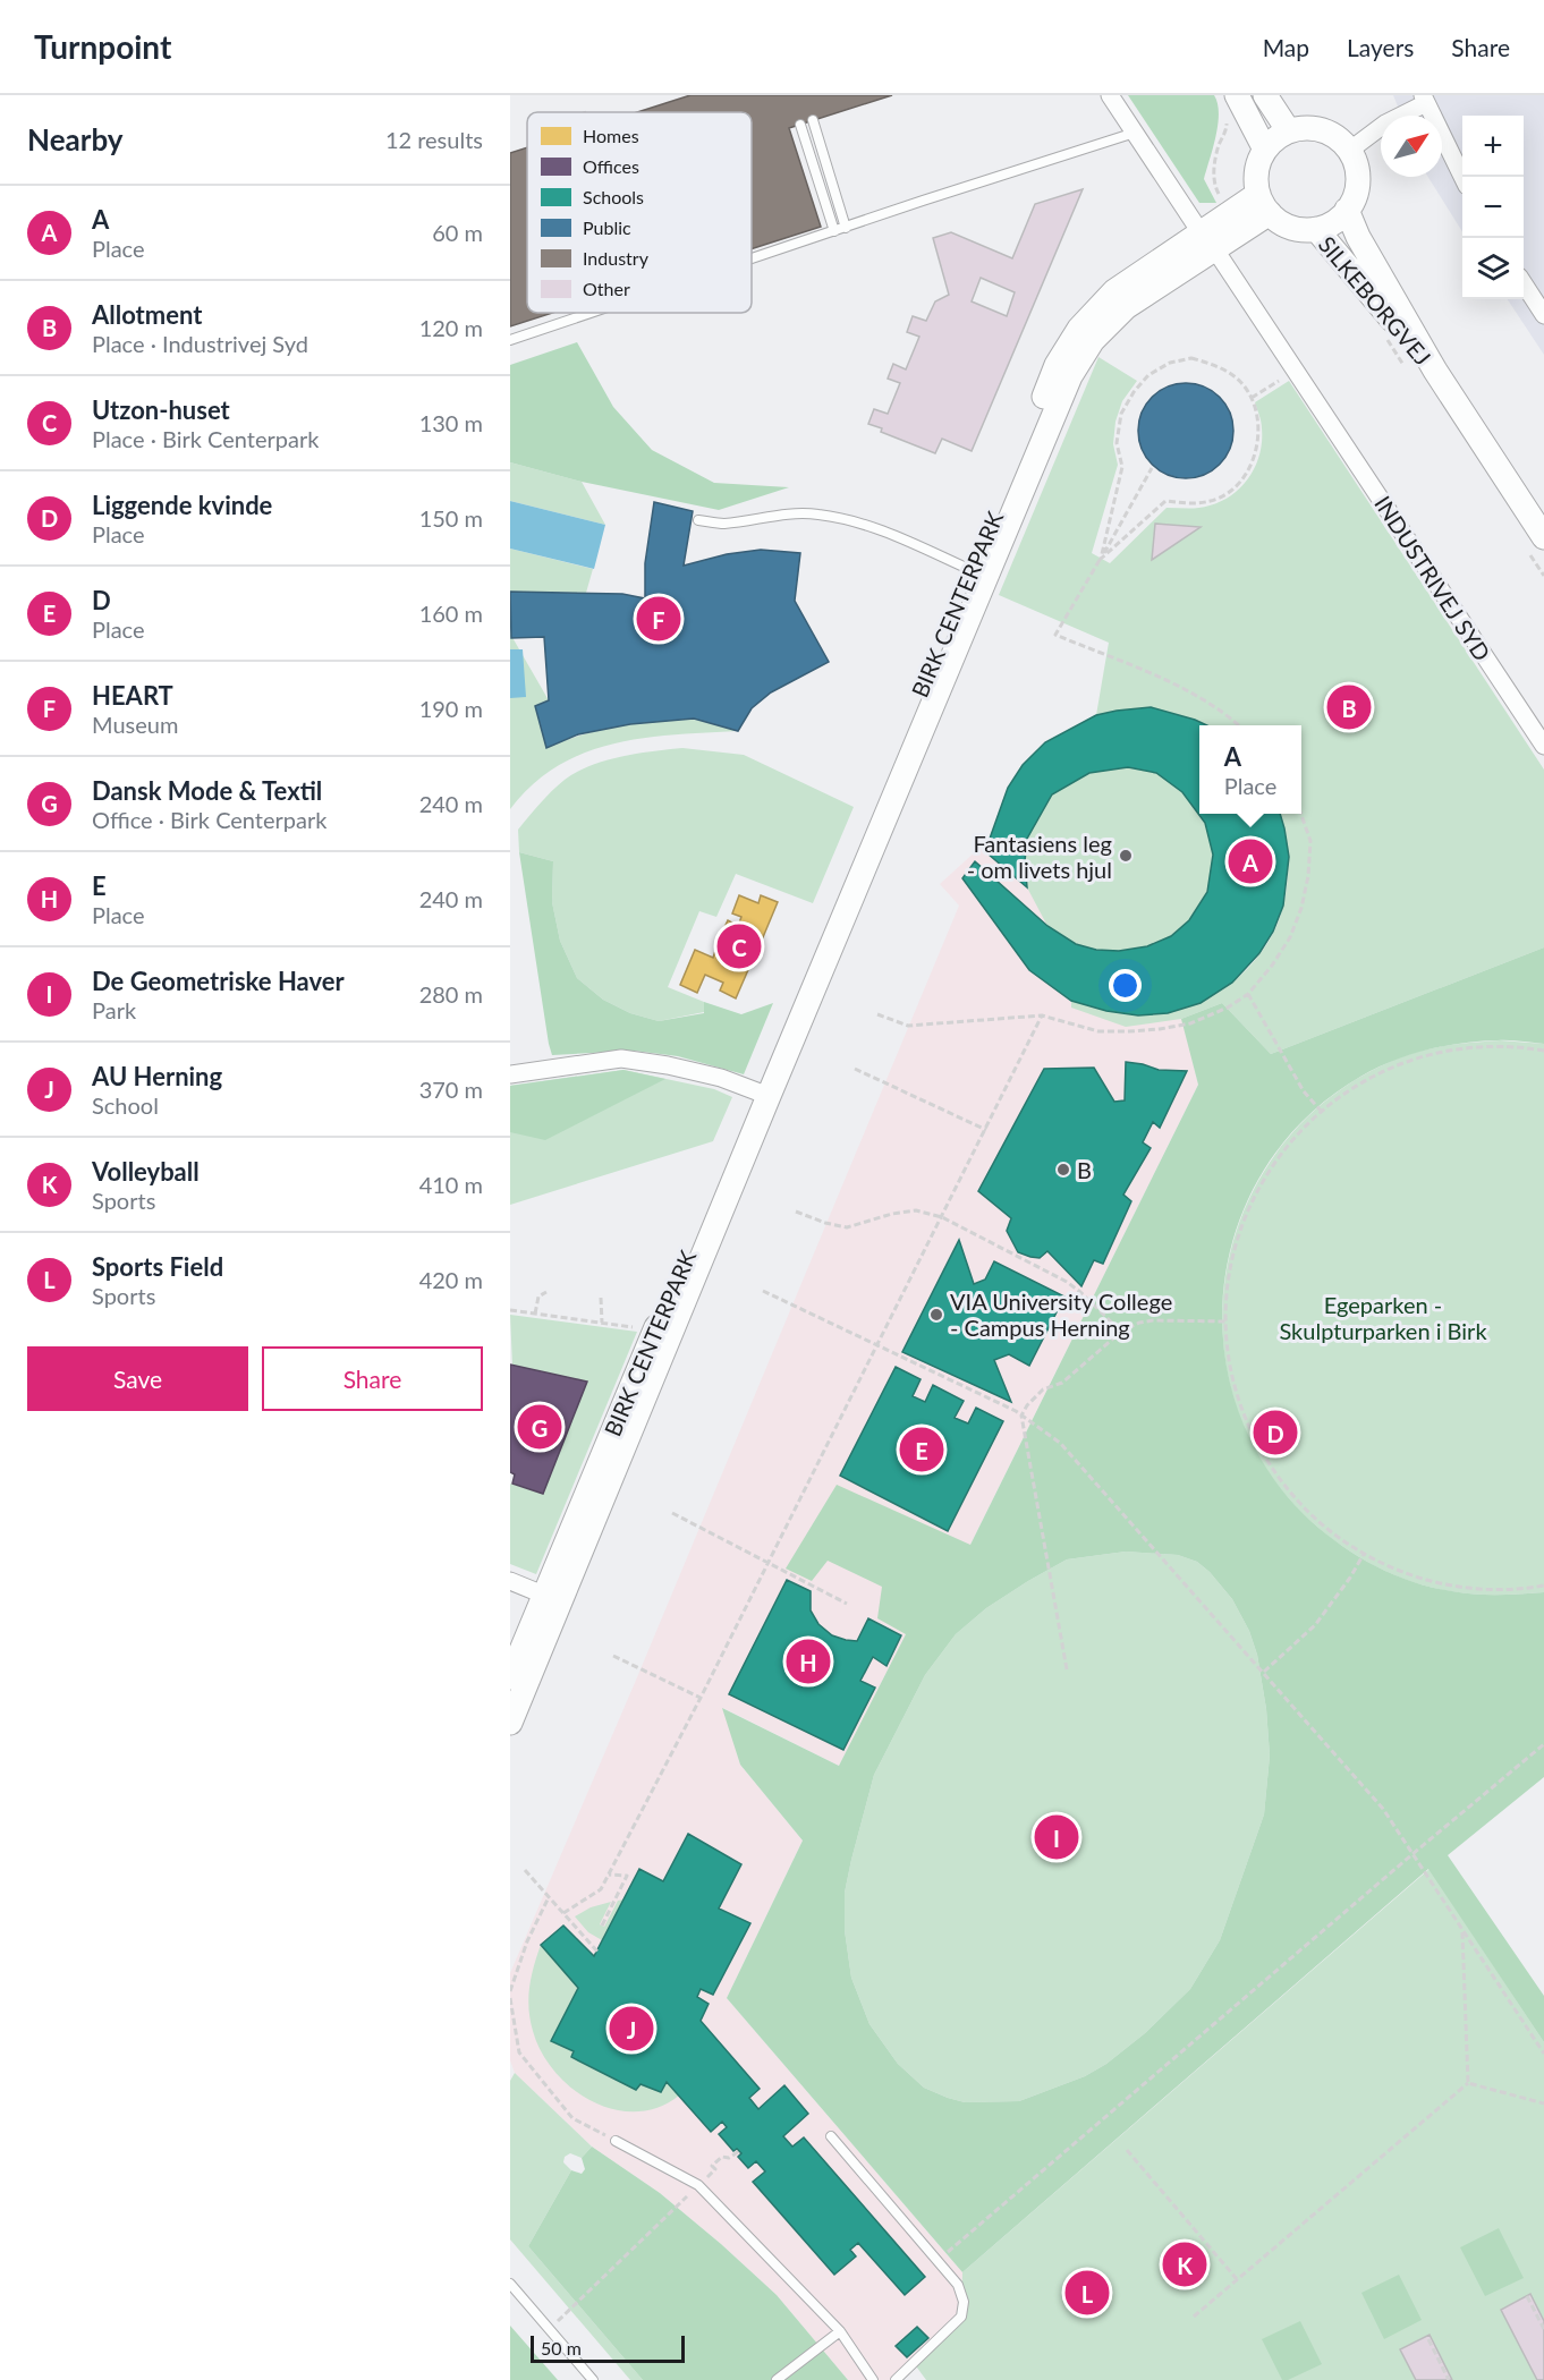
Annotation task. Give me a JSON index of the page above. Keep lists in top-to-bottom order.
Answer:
{
  "streets": {
    "street": ["SILKEBORGVEJ", "INDUSTRIVEJ SYD", "BIRK CENTERPARK"]
  },
  "crossings": [
    ["SILKEBORGVEJ", "BIRK CENTERPARK"],
    ["INDUSTRIVEJ SYD", "BIRK CENTERPARK"]
  ],
  "parks": ["Egeparken - Skulpturparken i Birk"],
  "places": ["Fantasiens leg - om livets hjul", "B", "VIA University College - Campus Herning"],
  "legend": [
    "Homes",
    "Offices",
    "Schools",
    "Public",
    "Industry",
    "Other"
  ],
  "scale_bar": "50 m",
  "north": "top right",
  "page": {
    "header": "Turnpoint",
    "nav": ["Map", "Layers", "Share"],
    "heading": ["Nearby", "12 results"],
    "map_buttons": ["+", "−"],
    "list": [
      {
        "mark": "A",
        "name": "A",
        "note": "Place",
        "value": "60 m"
      },
      {
        "mark": "B",
        "name": "Allotment",
        "note": "Place · Industrivej Syd",
        "value": "120 m"
      },
      {
        "mark": "C",
        "name": "Utzon-huset",
        "note": "Place · Birk Centerpark",
        "value": "130 m"
      },
      {
        "mark": "D",
        "name": "Liggende kvinde",
        "note": "Place",
        "value": "150 m"
      },
      {
        "mark": "E",
        "name": "D",
        "note": "Place",
        "value": "160 m"
      },
      {
        "mark": "F",
        "name": "HEART",
        "note": "Museum",
        "value": "190 m"
      },
      {
        "mark": "G",
        "name": "Dansk Mode & Textil",
        "note": "Office · Birk Centerpark",
        "value": "240 m"
      },
      {
        "mark": "H",
        "name": "E",
        "note": "Place",
        "value": "240 m"
      },
      {
        "mark": "I",
        "name": "De Geometriske Haver",
        "note": "Park",
        "value": "280 m"
      },
      {
        "mark": "J",
        "name": "AU Herning",
        "note": "School",
        "value": "370 m"
      },
      {
        "mark": "K",
        "name": "Volleyball",
        "note": "Sports",
        "value": "410 m"
      },
      {
        "mark": "L",
        "name": "Sports Field",
        "note": "Sports",
        "value": "420 m"
      }
    ],
    "pins": [
      "F",
      "B",
      "A",
      "C",
      "G",
      "D",
      "E",
      "H",
      "I",
      "J",
      "K",
      "L"
    ],
    "popup": ["A", "Place"],
    "buttons": ["Save", "Share"],
    "scale": "50 m"
  }
}
